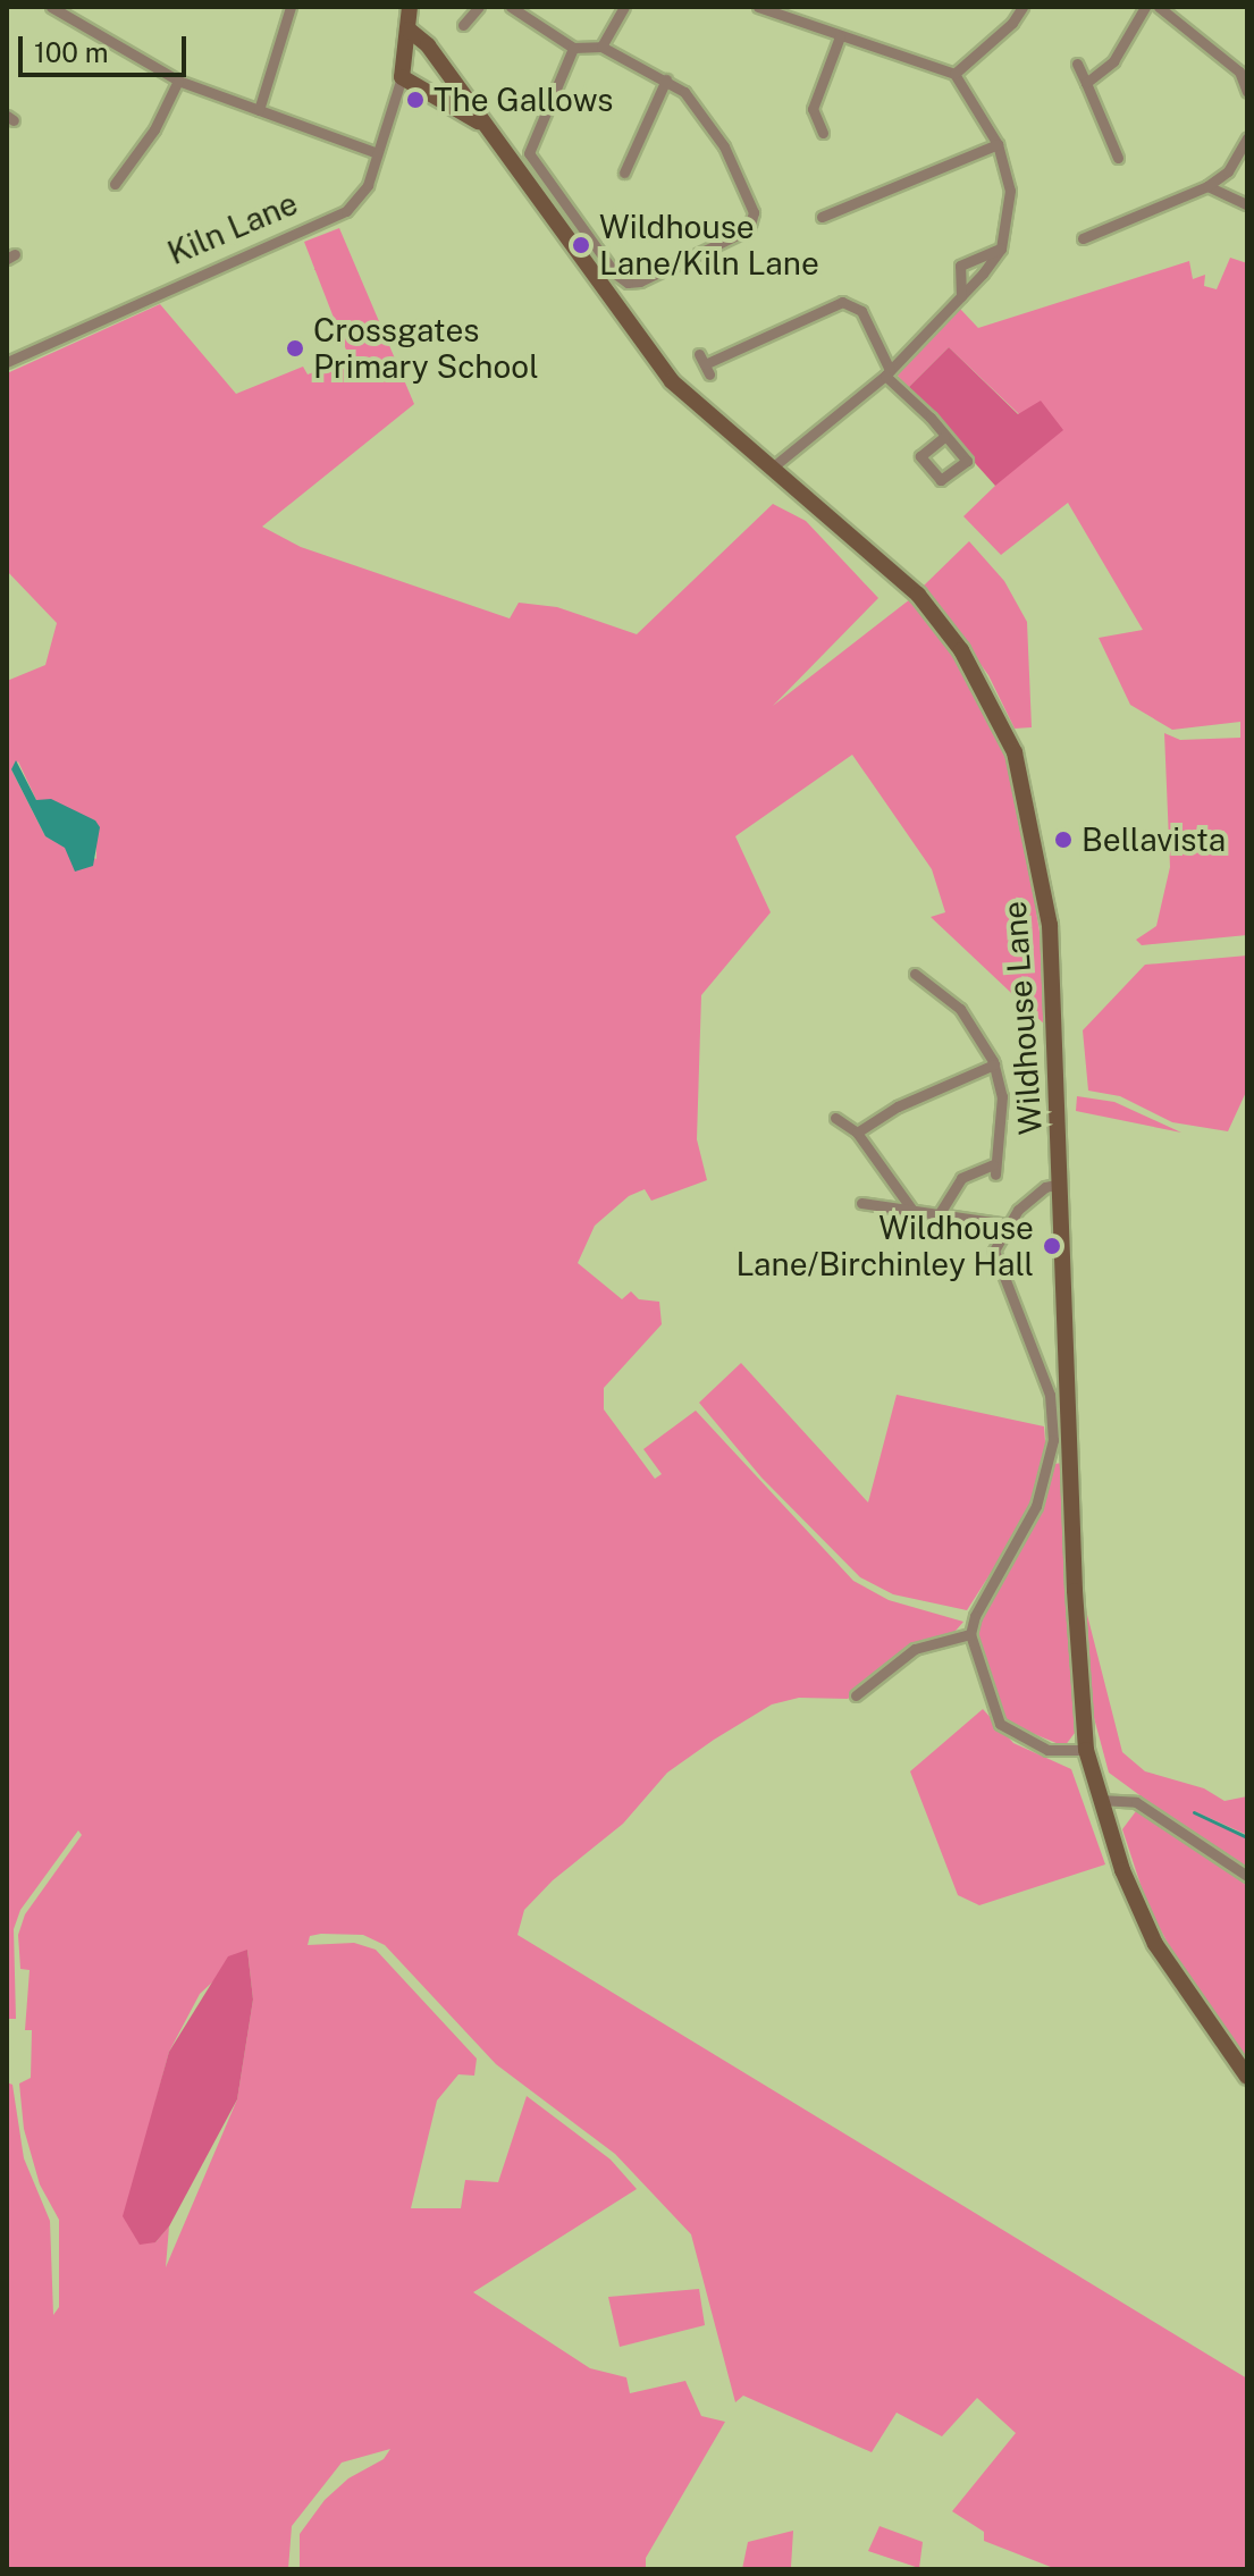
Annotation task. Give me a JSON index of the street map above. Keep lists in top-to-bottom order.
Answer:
{
  "streets": {
    "main road": ["Wildhouse Lane"],
    "street": ["Kiln Lane"]
  },
  "crossings": [
    ["Kiln Lane", "Wildhouse Lane"]
  ],
  "places": [
    "The Gallows",
    "Wildhouse Lane/Kiln Lane",
    "Crossgates Primary School",
    "Bellavista",
    "Wildhouse Lane/Birchinley Hall"
  ],
  "scale_bar": "100 m"
}
